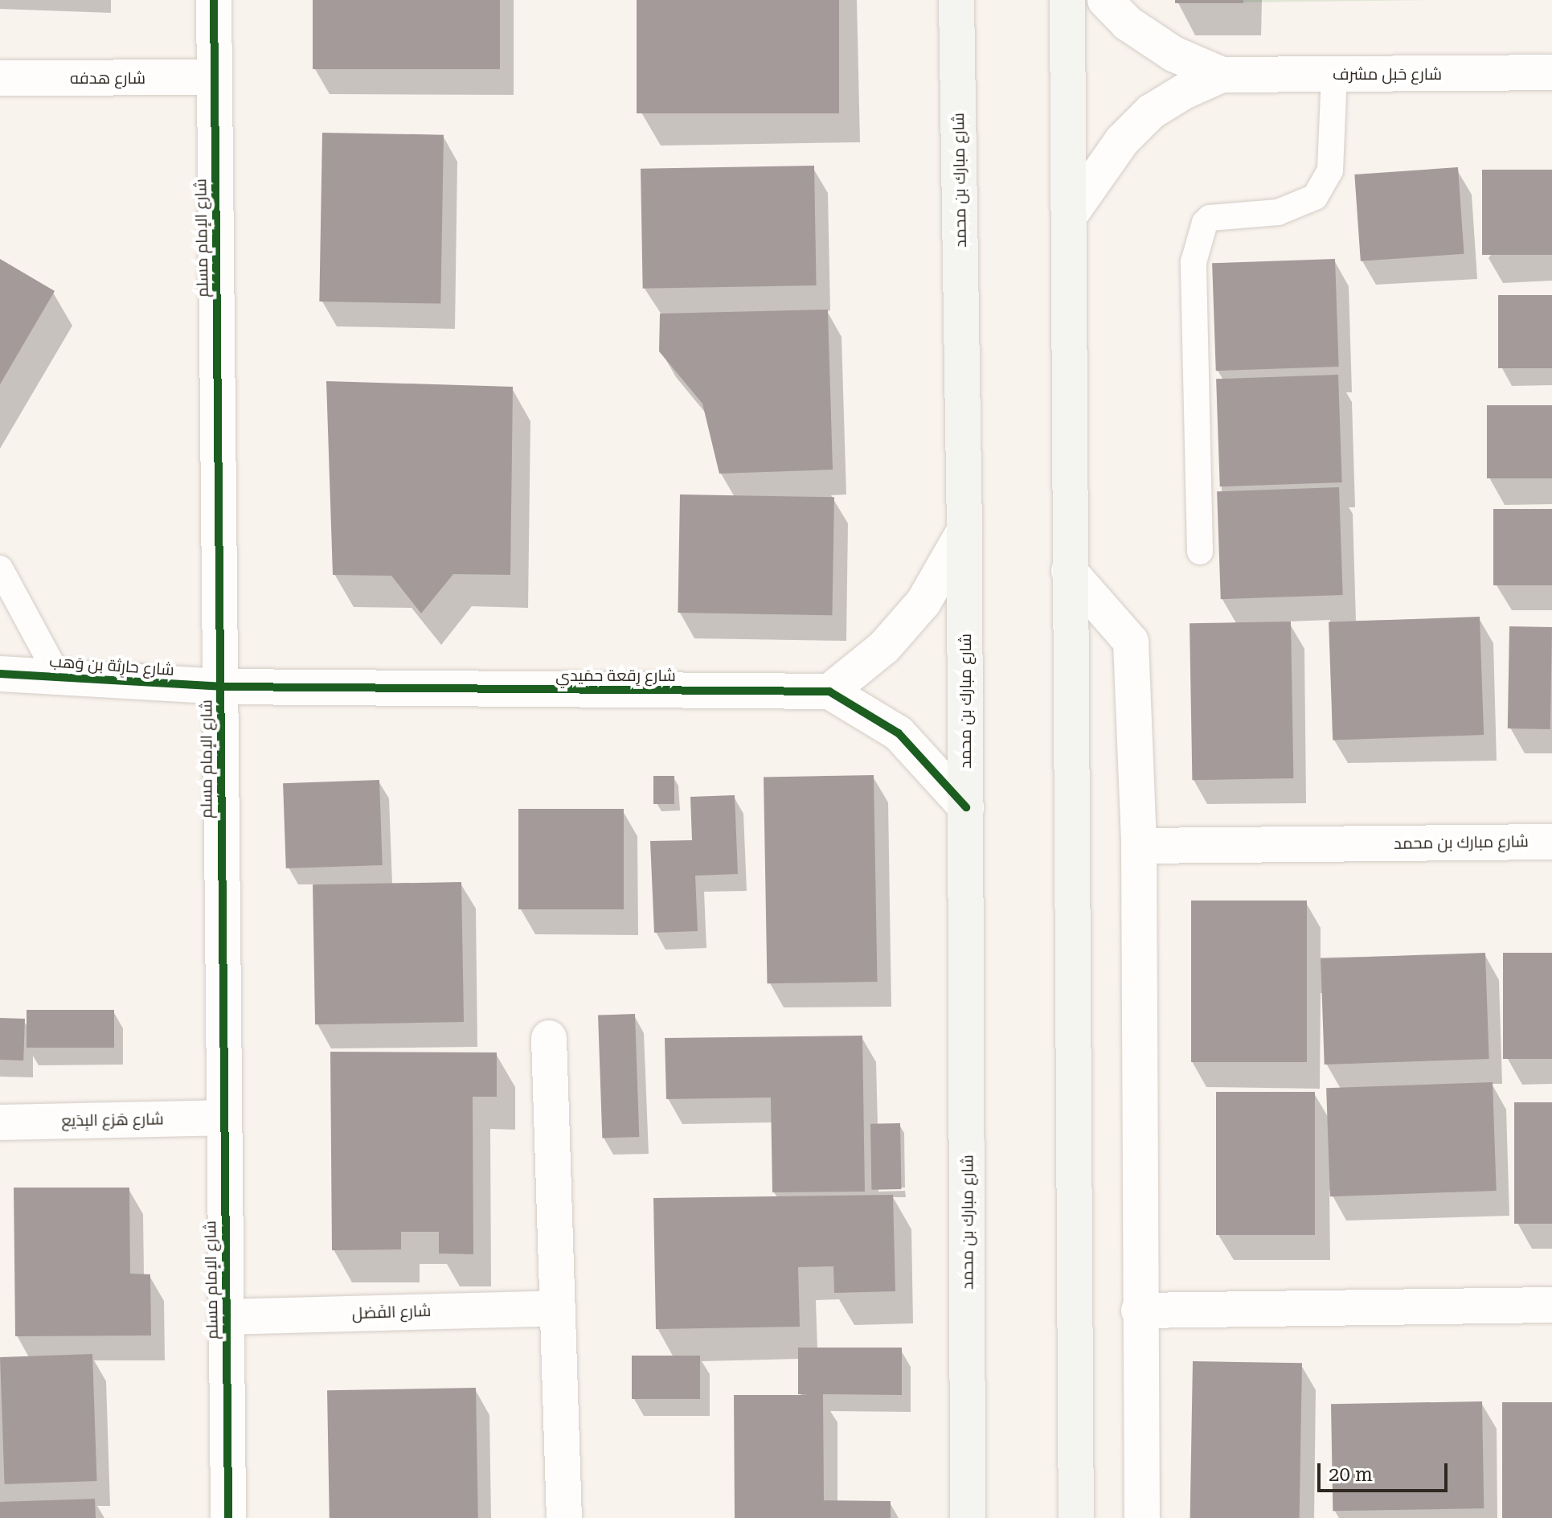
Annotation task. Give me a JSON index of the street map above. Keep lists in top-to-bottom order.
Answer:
{
  "streets": {
    "main road": ["شارع مبارك بن محمد"],
    "street": [
      "شارع حَبل مشرف",
      "شارع هدفه",
      "شارع الإمام مسلم",
      "شارع حارِثة بن وَهب",
      "شارع رِقعة حمَيدي",
      "شارع هَزع البِدَيع",
      "شارع الفَضل"
    ]
  },
  "crossings": [
    ["شارع هدفه", "شارع الإمام مسلم"],
    ["شارع الإمام مسلم", "شارع حارِثة بن وَهب"],
    ["شارع الإمام مسلم", "شارع رِقعة حمَيدي"],
    ["شارع الإمام مسلم", "شارع هَزع البِدَيع"],
    ["شارع الإمام مسلم", "شارع الفَضل"],
    ["شارع حارِثة بن وَهب", "شارع رِقعة حمَيدي"]
  ],
  "scale_bar": "20 m"
}
